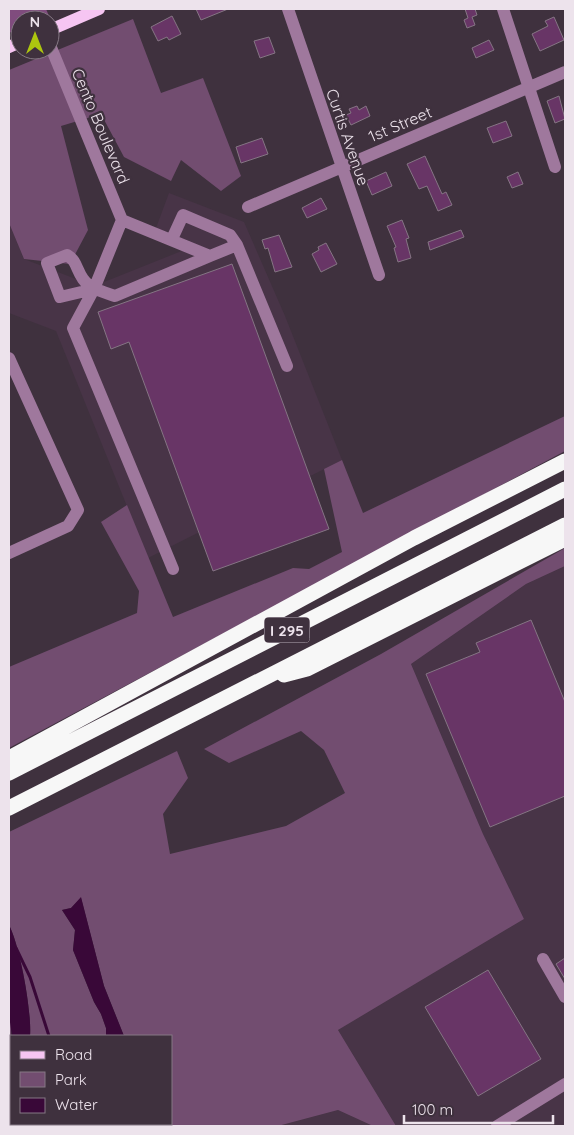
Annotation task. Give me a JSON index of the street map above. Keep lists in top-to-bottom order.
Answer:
{
  "streets": {
    "highway": ["I 295"],
    "street": ["1st Street", "Cento Boulevard", "Curtis Avenue"]
  },
  "crossings": [
    ["1st Street", "Curtis Avenue"]
  ],
  "legend": ["Road", "Park", "Water"],
  "scale_bar": "100 m",
  "north": "top"
}
